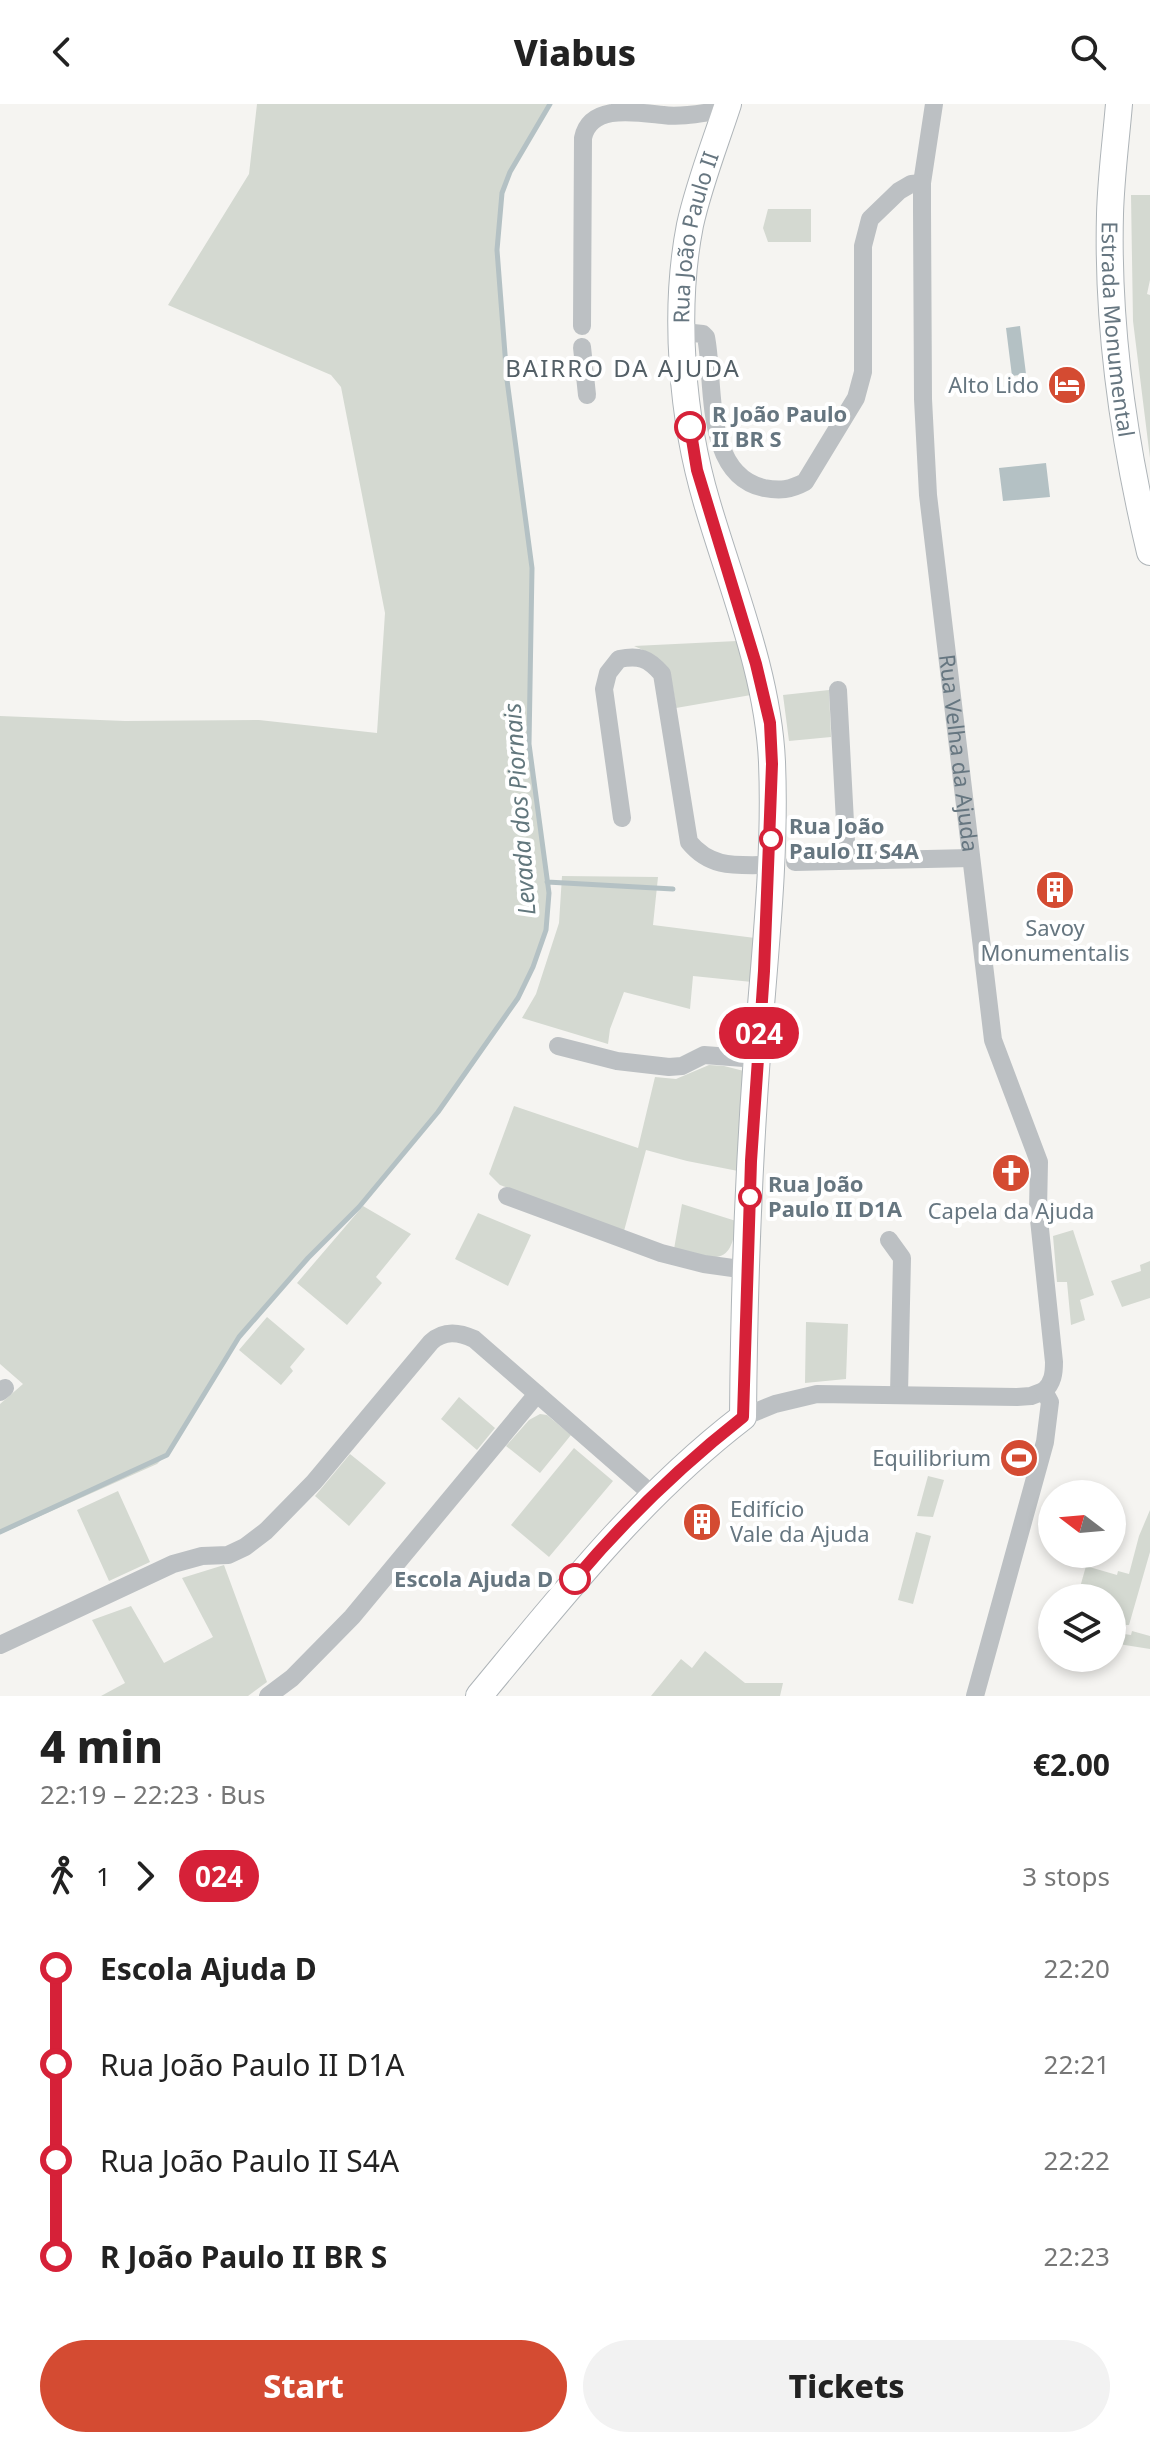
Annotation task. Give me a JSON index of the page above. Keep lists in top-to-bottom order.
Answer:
{
  "streets": {
    "street": ["Rua João Paulo II", "Estrada Monumental", "Rua Velha da Ajuda"]
  },
  "districts": ["BAIRRO DA AJUDA"],
  "water": ["Levada dos Piornais"],
  "places": {
    "hotel": ["Alto Lido"],
    "other": [
      "R João Paulo II BR S",
      "Rua João Paulo II S4A",
      "Rua João Paulo II D1A",
      "Escola Ajuda D"
    ],
    "building": ["Savoy Monumentalis", "Edifício Vale da Ajuda"],
    "church": ["Capela da Ajuda"],
    "sports": ["Equilibrium"]
  },
  "lines": ["bus line 024"],
  "north": "left",
  "page": {
    "header": "Viabus",
    "on_map": "024",
    "heading": ["4 min", "22:19 – 22:23 · Bus", "€2.00"],
    "legs": ["1", "024", "3 stops"],
    "list": [
      {
        "name": "Escola Ajuda D",
        "value": "22:20"
      },
      {
        "name": "Rua João Paulo II D1A",
        "value": "22:21"
      },
      {
        "name": "Rua João Paulo II S4A",
        "value": "22:22"
      },
      {
        "name": "R João Paulo II BR S",
        "value": "22:23"
      }
    ],
    "buttons": ["Start", "Tickets"]
  }
}
